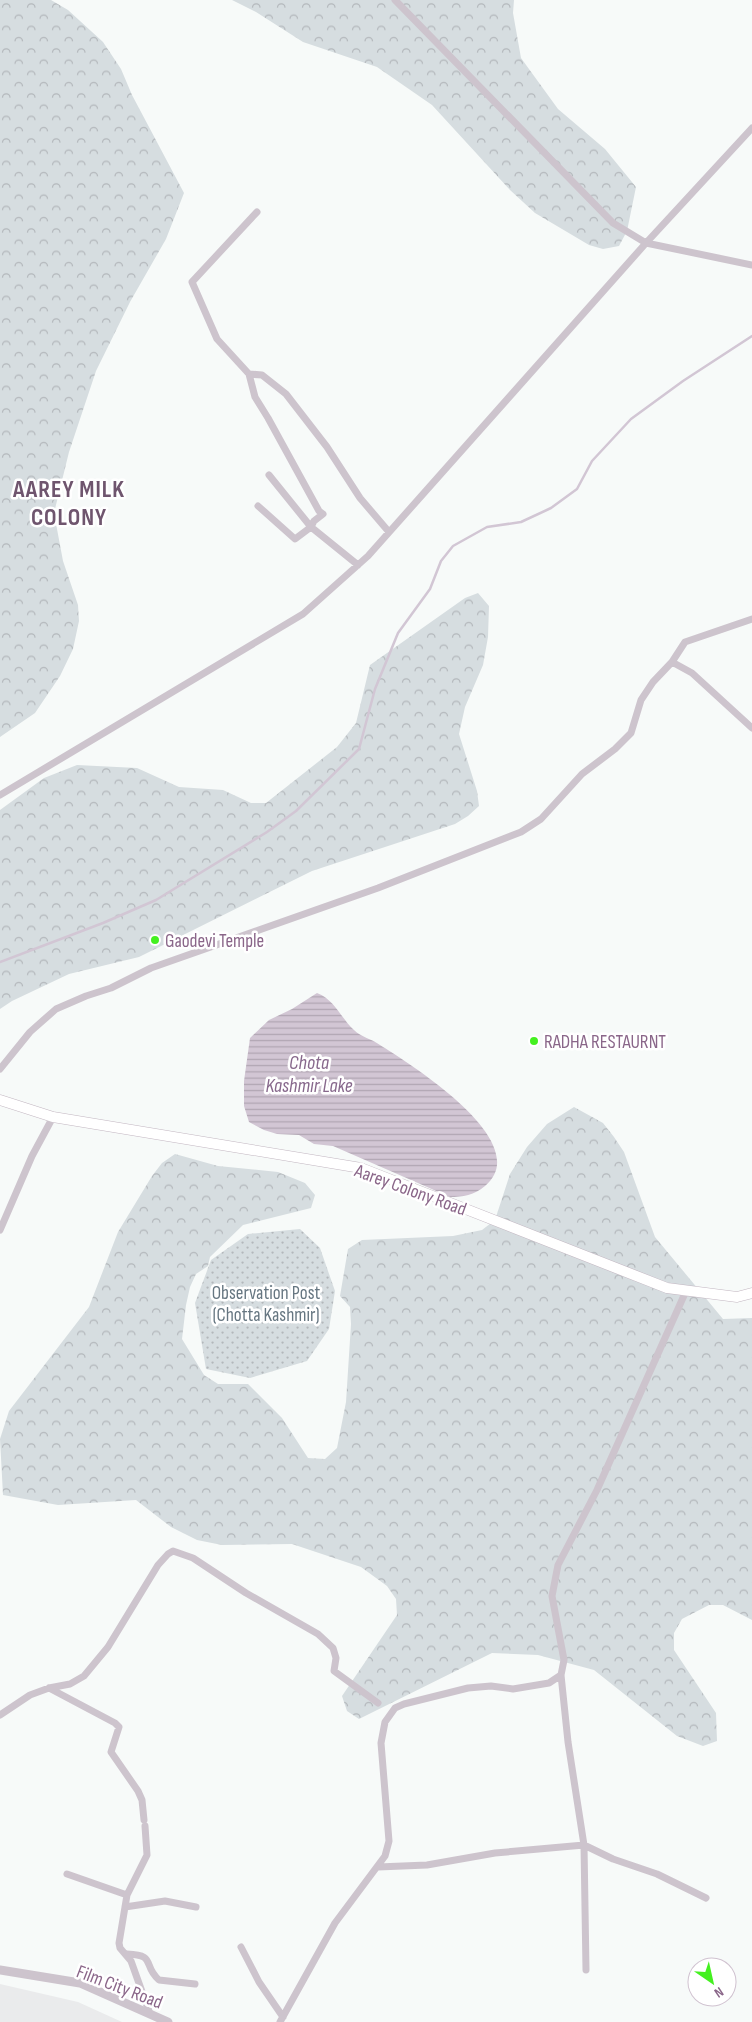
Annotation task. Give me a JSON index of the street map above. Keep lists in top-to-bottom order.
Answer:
{
  "streets": {
    "main road": ["Aarey Colony Road"],
    "street": ["Film City Road"]
  },
  "districts": ["AAREY MILK COLONY"],
  "water": ["Chota Kashmir Lake"],
  "parks": ["Observation Post (Chotta Kashmir)"],
  "places": ["Gaodevi Temple", "RADHA RESTAURNT"],
  "north": "bottom right"
}
